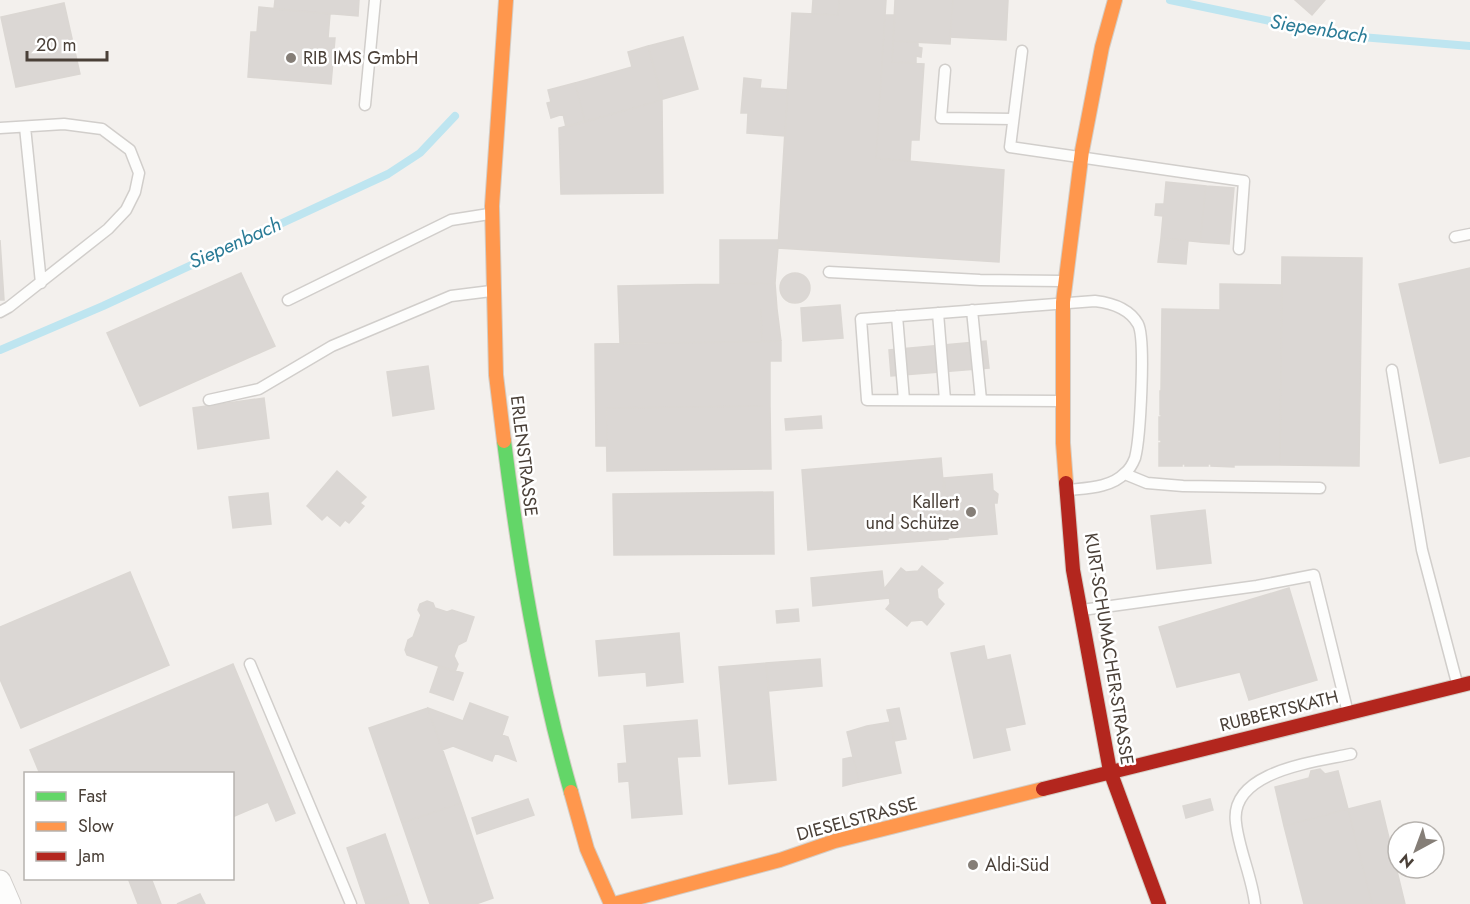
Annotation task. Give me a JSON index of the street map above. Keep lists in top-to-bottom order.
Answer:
{
  "streets": {
    "street": [
      "ERLENSTRASSE",
      "KURT-SCHUMACHER-STRASSE",
      "RUBBERTSKATH",
      "DIESELSTRASSE"
    ]
  },
  "crossings": [
    ["ERLENSTRASSE", "DIESELSTRASSE"],
    ["KURT-SCHUMACHER-STRASSE", "RUBBERTSKATH"],
    ["KURT-SCHUMACHER-STRASSE", "DIESELSTRASSE"],
    ["RUBBERTSKATH", "DIESELSTRASSE"]
  ],
  "water": ["Siepenbach"],
  "places": ["RIB IMS GmbH", "Kallert und Schütze", "Aldi-Süd"],
  "legend": ["Fast", "Slow", "Jam"],
  "scale_bar": "20 m",
  "north": "bottom left"
}
